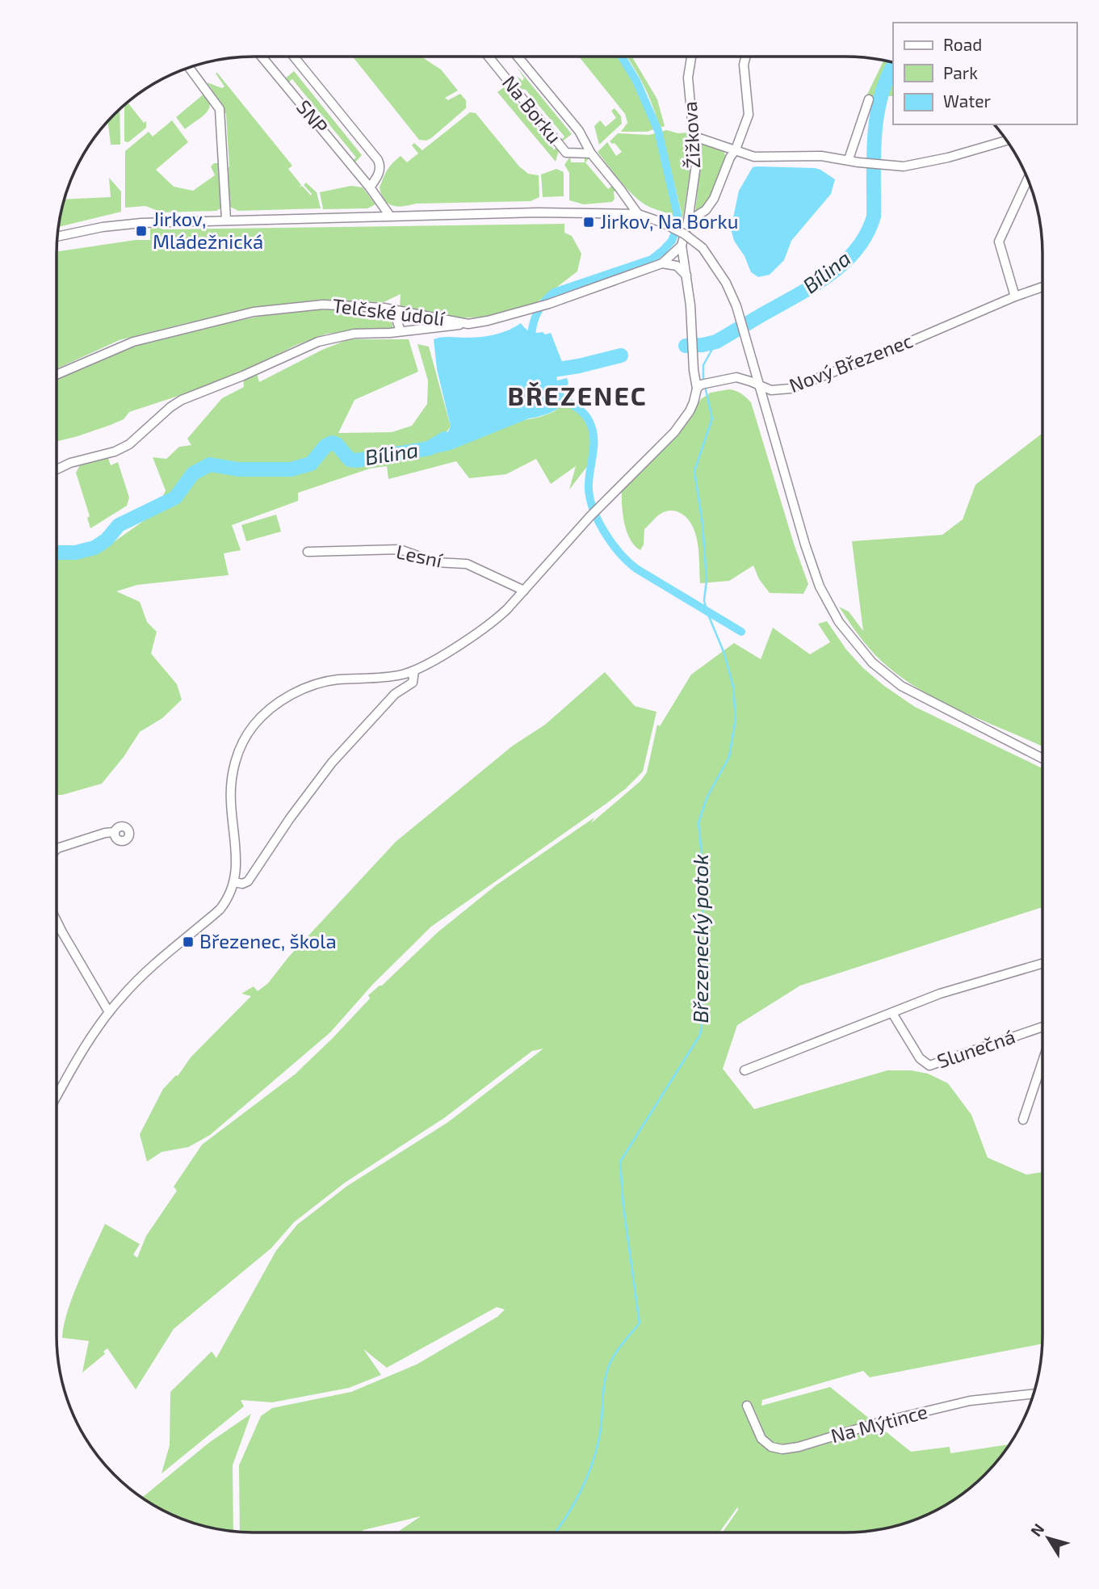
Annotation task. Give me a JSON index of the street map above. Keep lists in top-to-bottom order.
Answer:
{
  "streets": {
    "street": [
      "Na Borku",
      "SNP",
      "Žižkova",
      "Telčské údolí",
      "Nový Březenec",
      "Lesní",
      "Slunečná",
      "Na Mýtince"
    ]
  },
  "districts": ["BŘEZENEC"],
  "water": ["Bílina", "Březenecký potok"],
  "places": {
    "transit": ["Jirkov, Na Borku", "Jirkov, Mládežnická", "Březenec, škola"]
  },
  "legend": ["Road", "Park", "Water"],
  "north": "top left"
}
